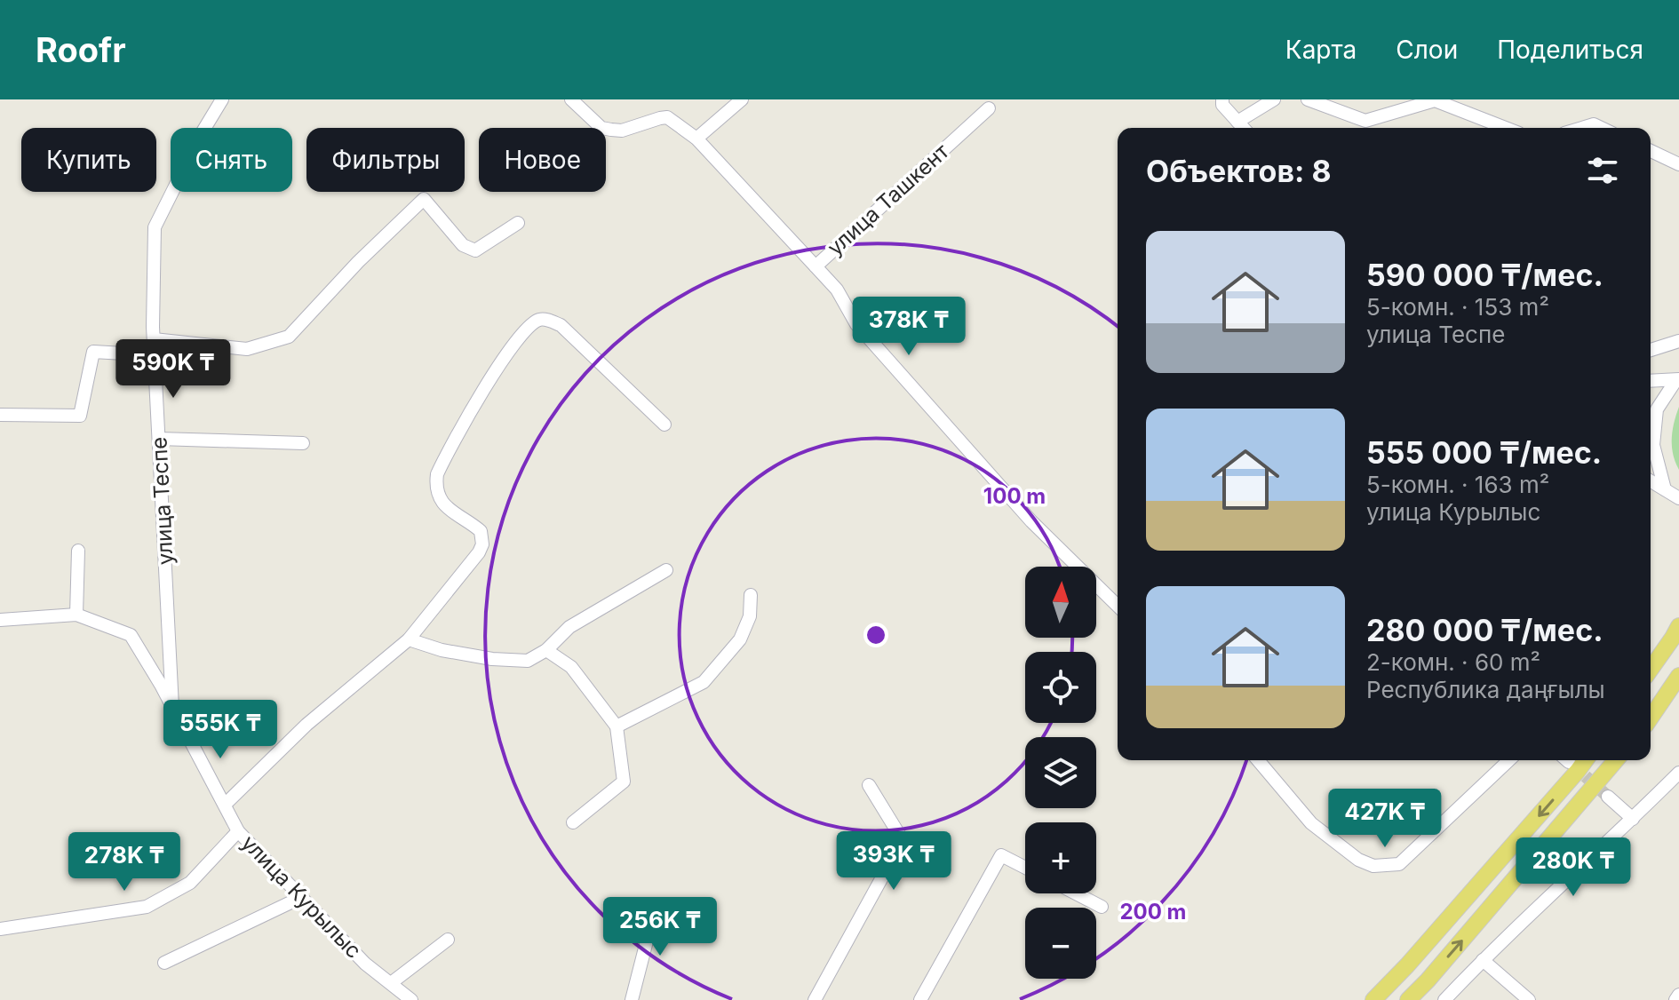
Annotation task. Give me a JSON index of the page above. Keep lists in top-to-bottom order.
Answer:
{
  "streets": {
    "street": ["улица Ташкент", "улица Теспе", "улица Курылыс"]
  },
  "crossings": [
    ["улица Теспе", "улица Курылыс"]
  ],
  "north": "top",
  "page": {
    "header": "Roofr",
    "nav": ["Карта", "Слои", "Поделиться"],
    "chip": [
      "Купить",
      "Снять",
      "Фильтры",
      "Новое"
    ],
    "heading": "Объектов: 8",
    "list": [
      {
        "name": "590 000 ₸/мес.",
        "note": "5-комн. · 153 m² · улица Теспе"
      },
      {
        "name": "555 000 ₸/мес.",
        "note": "5-комн. · 163 m² · улица Курылыс"
      },
      {
        "name": "280 000 ₸/мес.",
        "note": "2-комн. · 60 m² · Республика даңғылы"
      }
    ],
    "price": [
      "378K ₸",
      "590K ₸",
      "555K ₸",
      "427K ₸",
      "393K ₸",
      "278K ₸",
      "280K ₸",
      "256K ₸"
    ],
    "map_buttons": ["+", "−"]
  },
  "rings": ["100 m", "200 m"]
}
